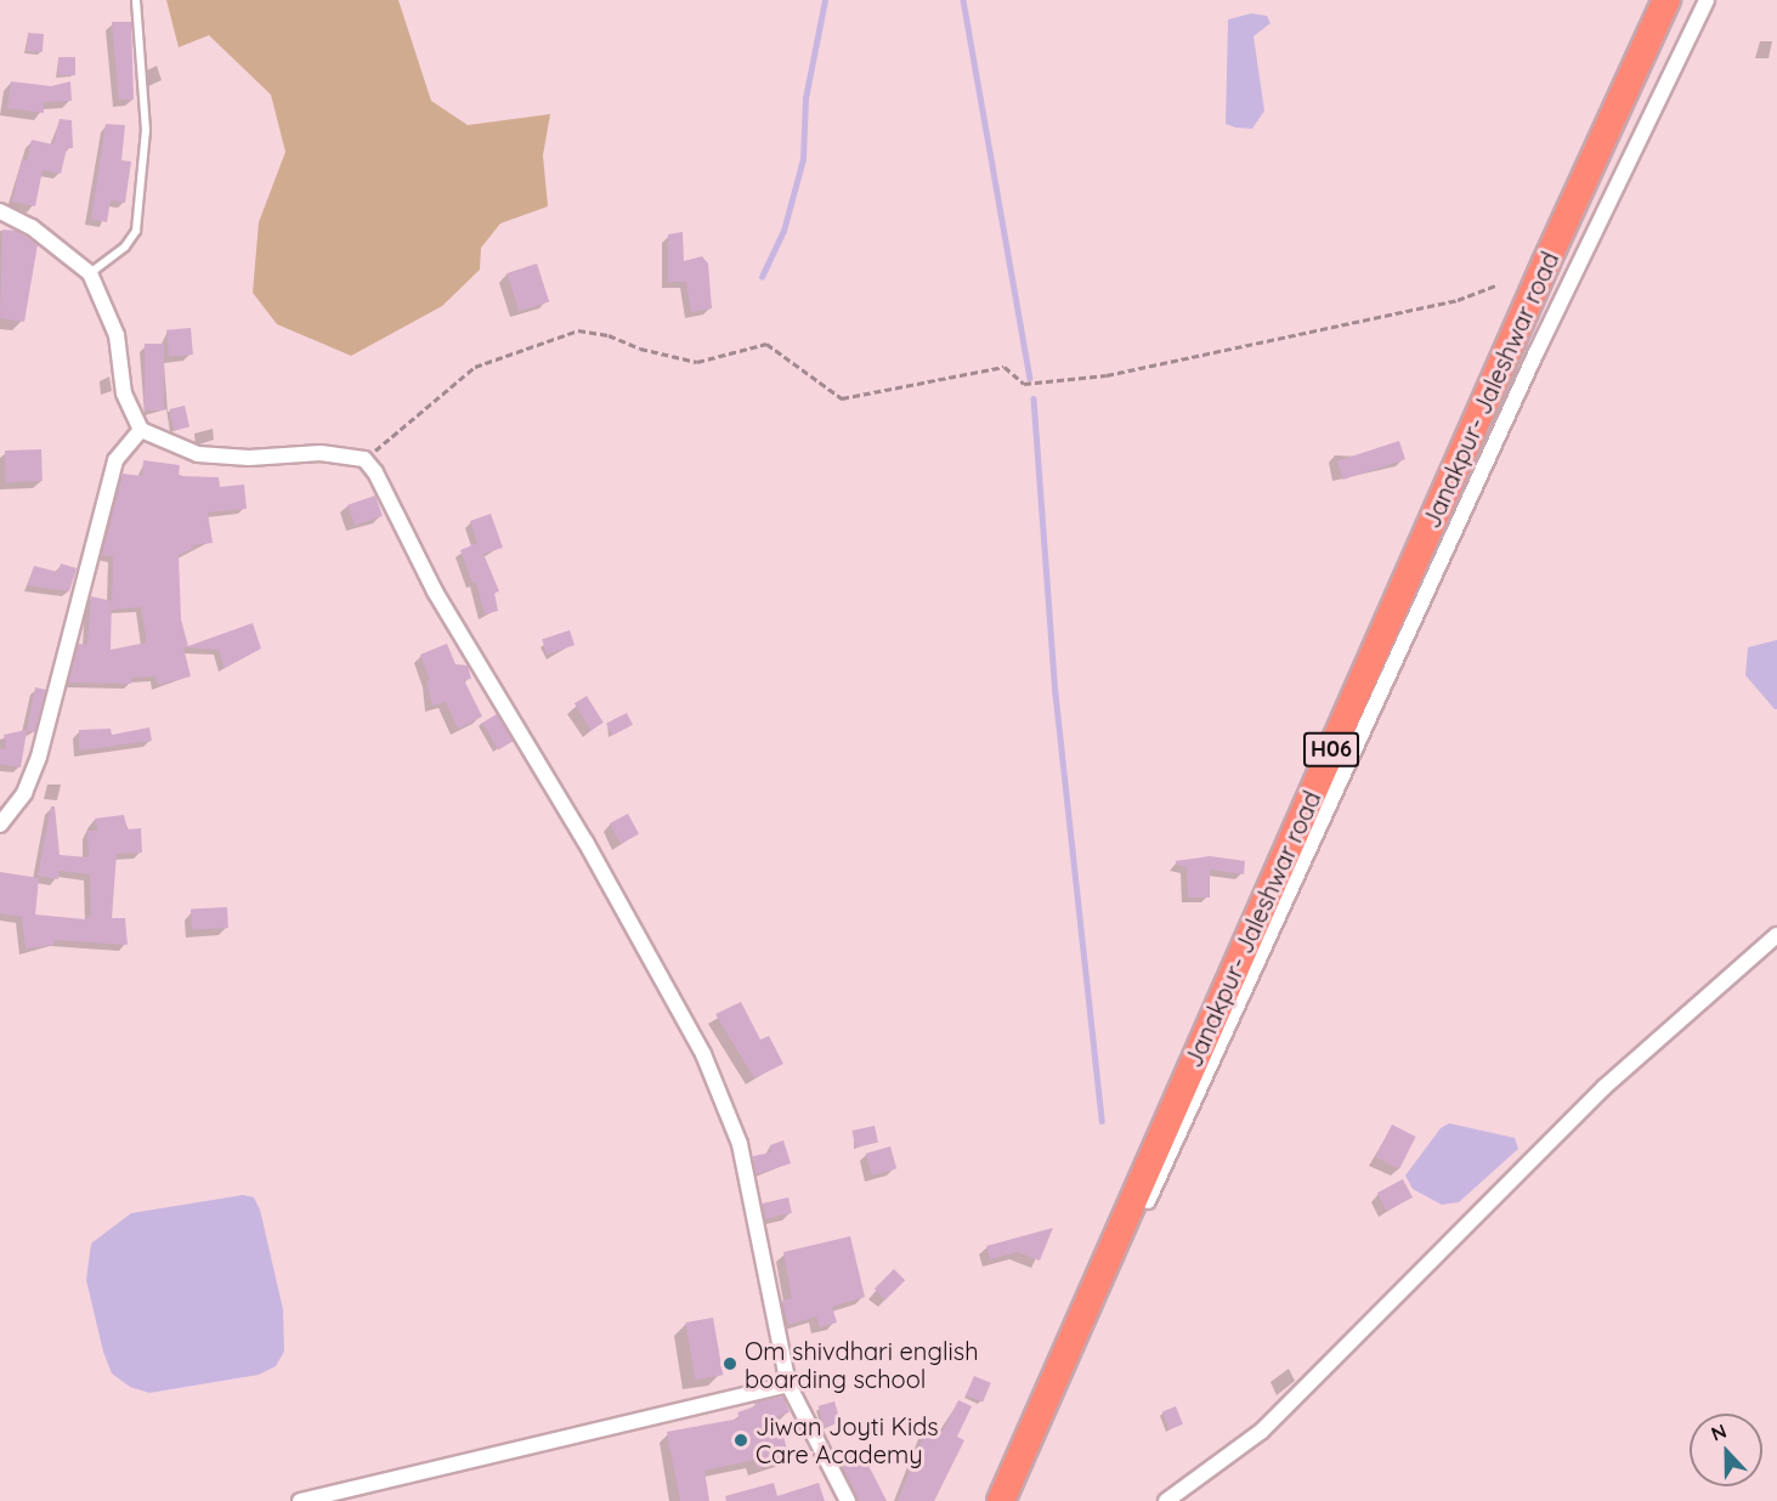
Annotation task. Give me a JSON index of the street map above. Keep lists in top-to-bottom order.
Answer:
{
  "streets": {
    "highway": ["Janakpur- Jaleshwar road", "H06"]
  },
  "places": ["Om shivdhari english boarding school", "Jiwan Joyti Kids Care Academy"],
  "north": "top"
}
